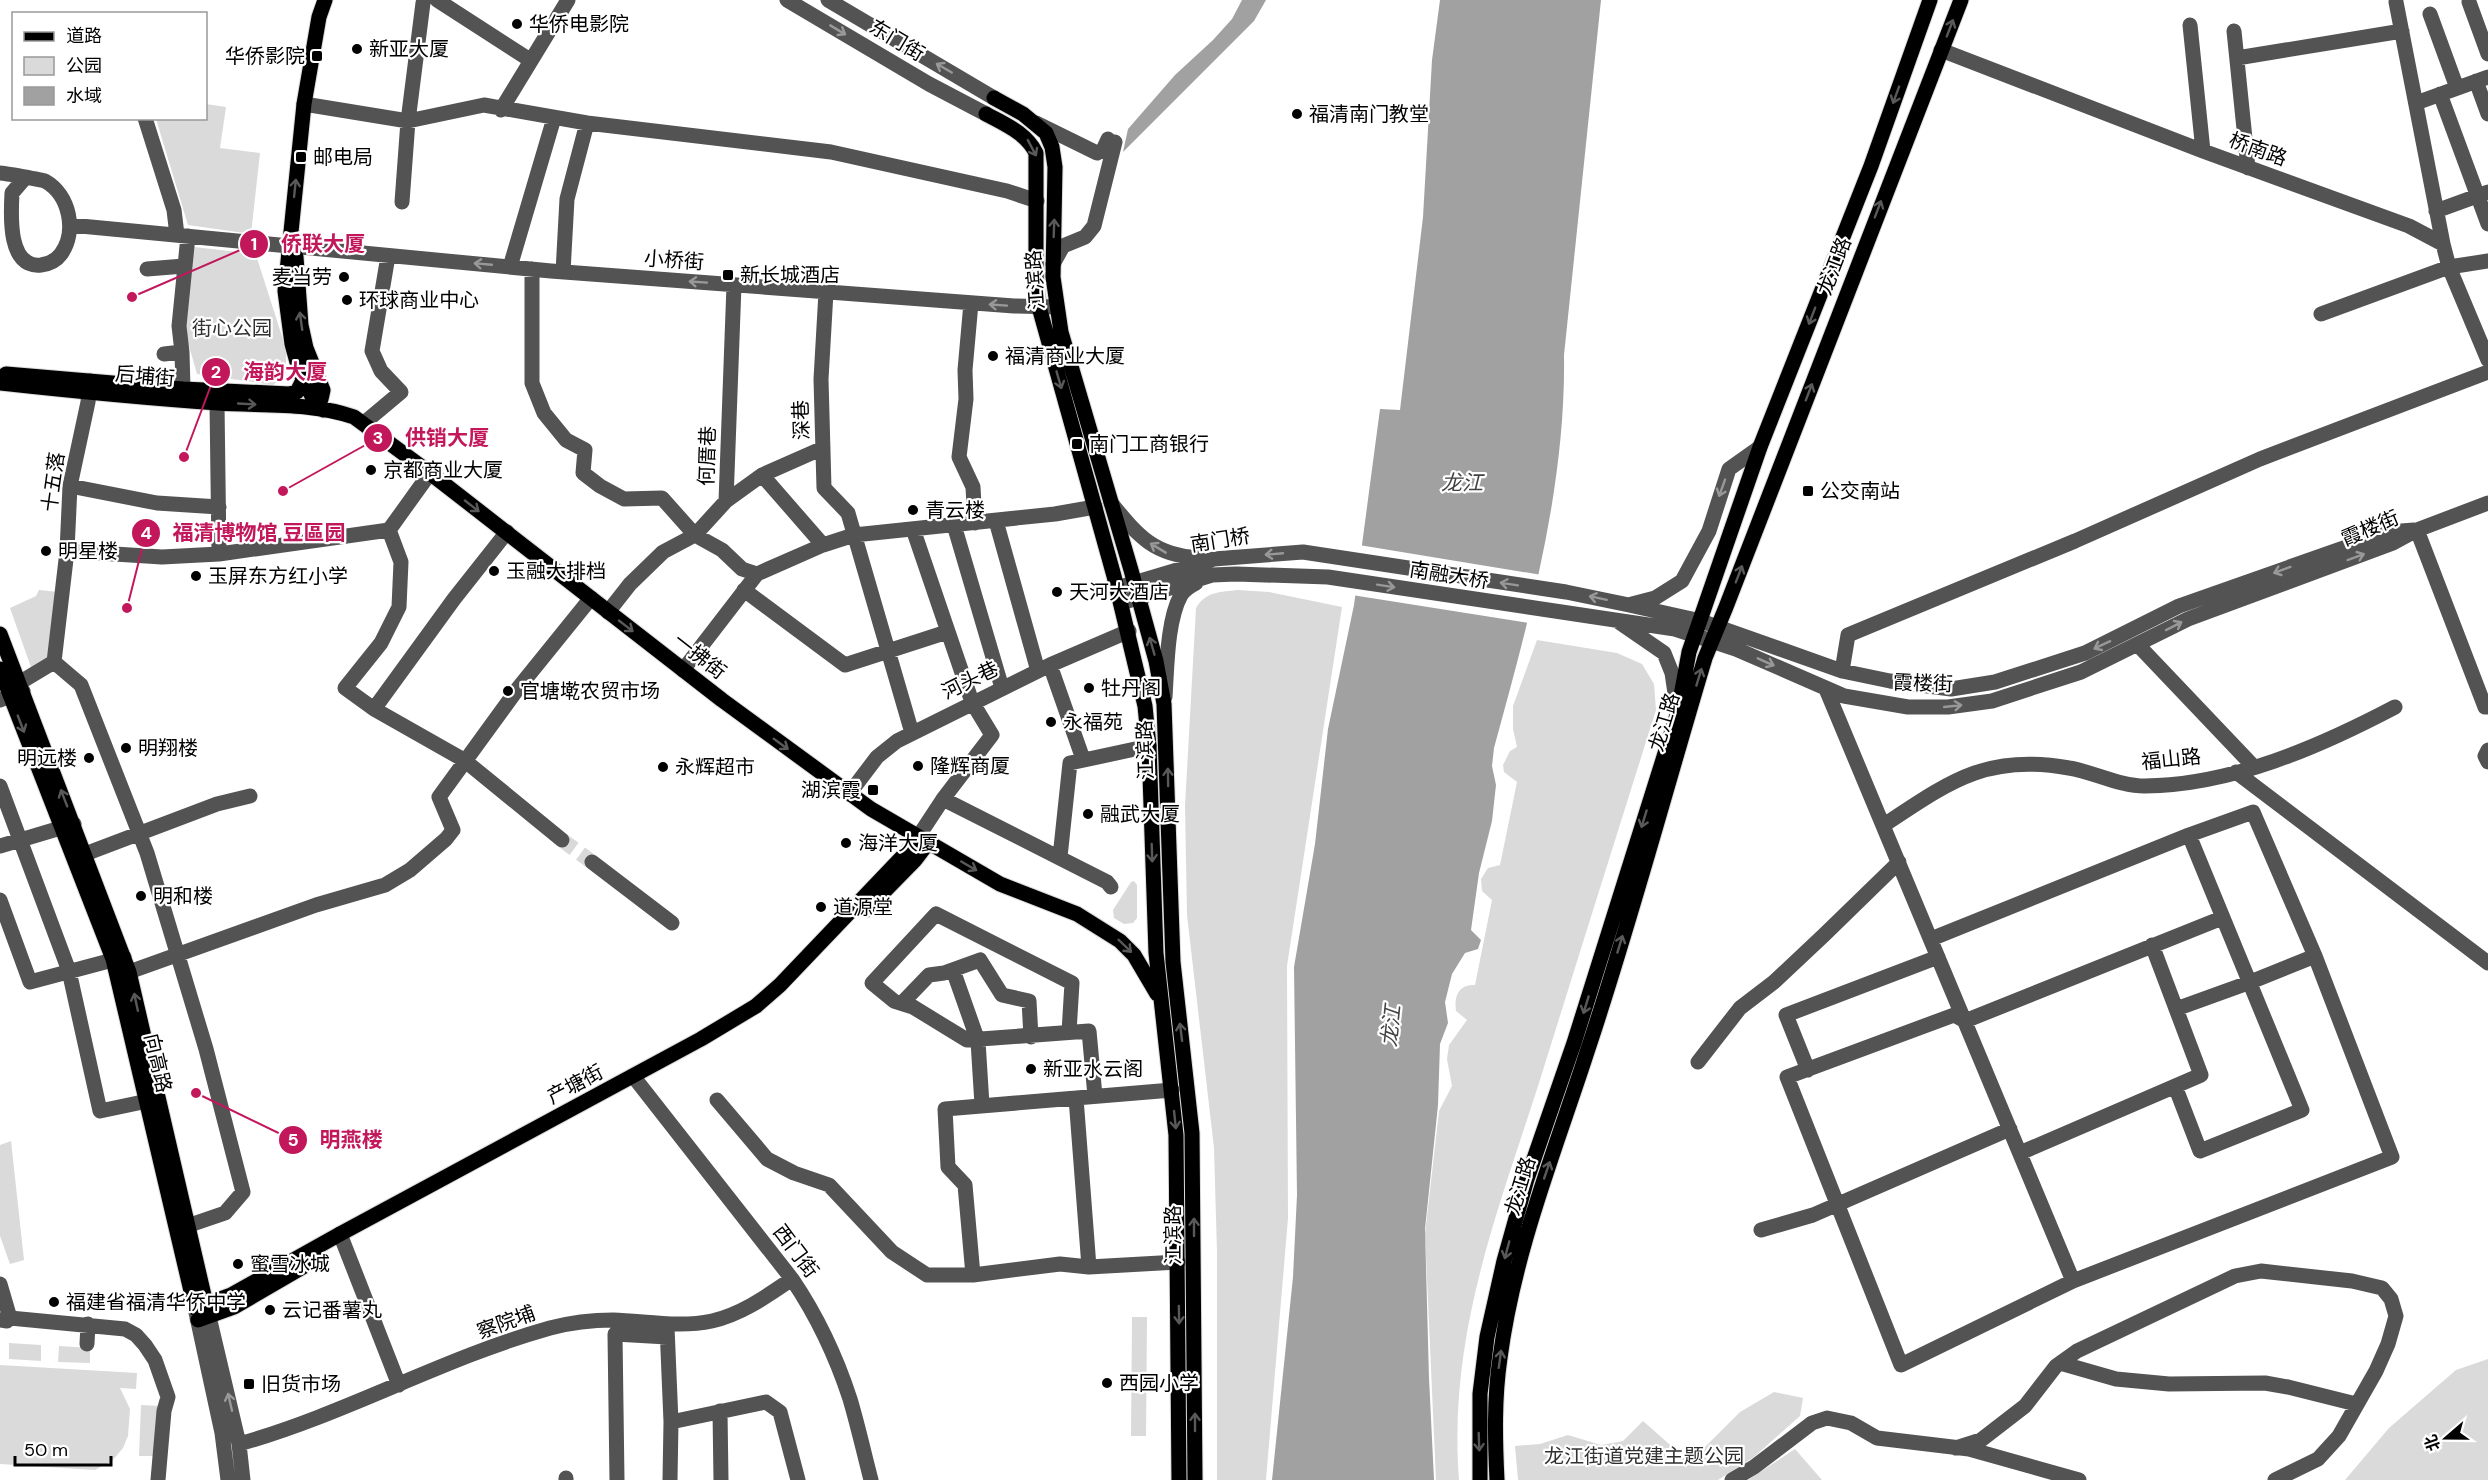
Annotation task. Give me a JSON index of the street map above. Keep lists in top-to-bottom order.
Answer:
{
  "streets": {
    "main road": [
      "龙江路",
      "江滨路",
      "后埔街",
      "一拂街",
      "向高路",
      "产塘街"
    ],
    "street": [
      "东门街",
      "桥南路",
      "小桥街",
      "深巷",
      "何厝巷",
      "十五落",
      "霞楼街",
      "南门桥",
      "南融大桥",
      "河头巷",
      "福山路",
      "西门街",
      "察院埔"
    ]
  },
  "crossings": [
    ["东门街", "江滨路"],
    ["桥南路", "龙江路"],
    ["小桥街", "江滨路"],
    ["小桥街", "深巷"],
    ["小桥街", "何厝巷"],
    ["龙江路", "霞楼街"],
    ["江滨路", "南门桥"],
    ["江滨路", "一拂街"],
    ["江滨路", "河头巷"],
    ["后埔街", "十五落"],
    ["后埔街", "一拂街"],
    ["深巷", "河头巷"],
    ["何厝巷", "一拂街"],
    ["南门桥", "南融大桥"],
    ["一拂街", "河头巷"],
    ["一拂街", "产塘街"],
    ["向高路", "产塘街"],
    ["产塘街", "西门街"],
    ["西门街", "察院埔"]
  ],
  "one_way": ["小桥街", "一拂街"],
  "water": ["龙江"],
  "parks": ["街心公园", "龙江街道党建主题公园"],
  "places": {
    "other": [
      "华侨电影院",
      "新亚大厦",
      "福清南门教堂",
      "麦当劳",
      "侨联大厦",
      "环球商业中心",
      "福清商业大厦",
      "海韵大厦",
      "京都商业大厦",
      "供销大厦",
      "青云楼",
      "明星楼",
      "玉融大排档",
      "玉屏东方红小学",
      "天河大酒店",
      "福清博物馆 豆區园",
      "牡丹阁",
      "官塘墘农贸市场",
      "永福苑",
      "明翔楼",
      "明远楼",
      "隆辉商厦",
      "永辉超市",
      "融武大厦",
      "海洋大厦",
      "明和楼",
      "道源堂",
      "新亚水云阁",
      "明燕楼",
      "蜜雪冰城",
      "福建省福清华侨中学",
      "云记番薯丸",
      "西园小学"
    ],
    "transit": [
      "华侨影院",
      "邮电局",
      "新长城酒店",
      "南门工商银行",
      "公交南站",
      "湖滨霞",
      "旧货市场"
    ]
  },
  "legend": ["道路", "公园", "水域"],
  "scale_bar": "50 m",
  "north": "left"
}
